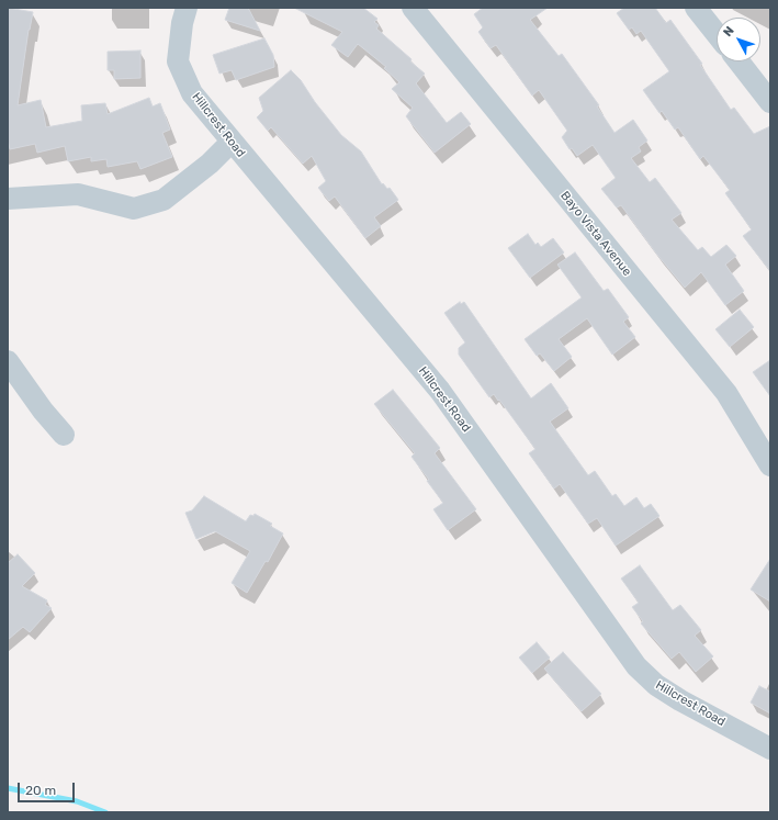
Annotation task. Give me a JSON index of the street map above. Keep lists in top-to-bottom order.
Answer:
{
  "streets": {
    "street": ["Hillcrest Road", "Bayo Vista Avenue"]
  },
  "scale_bar": "20 m",
  "north": "top left"
}
